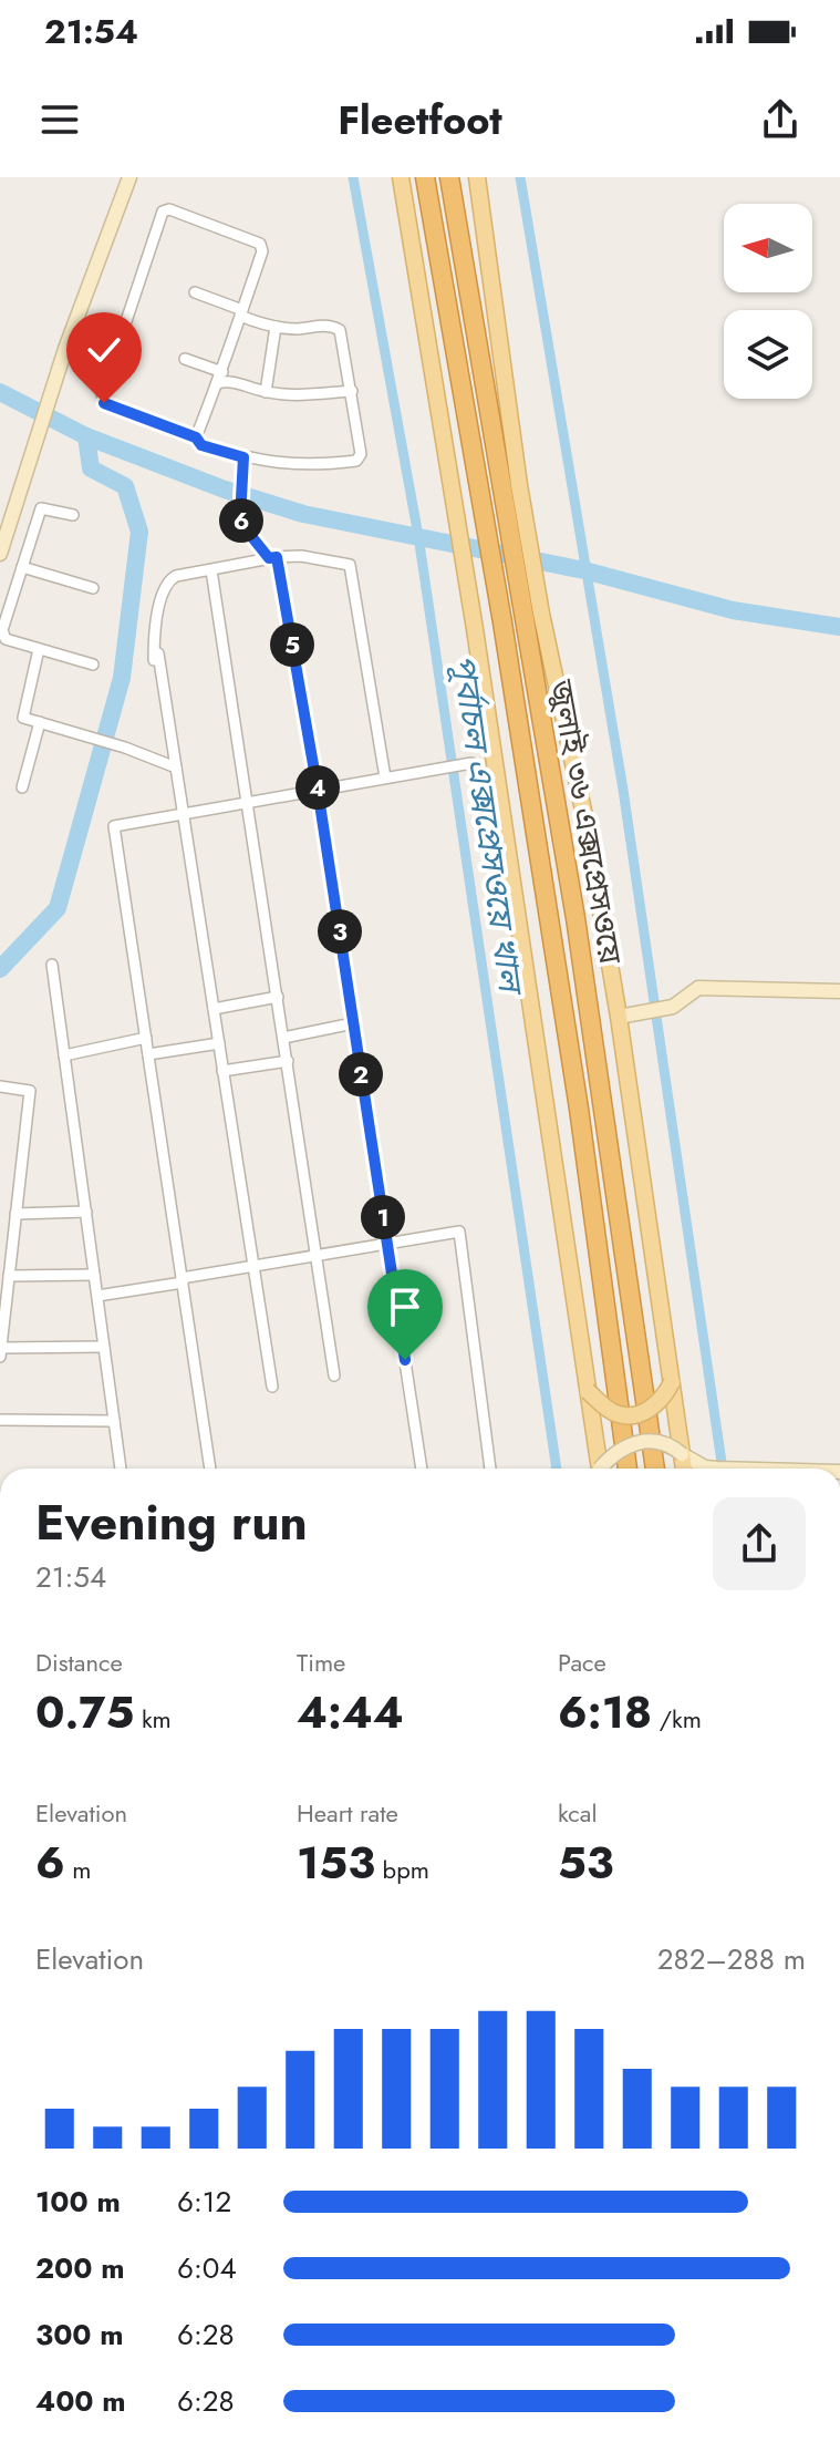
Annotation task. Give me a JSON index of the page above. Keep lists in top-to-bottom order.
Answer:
{
  "streets": {
    "highway": ["জুলাই ৩৬ এক্সপ্রেসওয়ে"]
  },
  "water": ["পূর্বাচল এক্সপ্রেসওয়ে খাল"],
  "north": "left",
  "page": {
    "status": "21:54",
    "header": "Fleetfoot",
    "pins": [
      "6",
      "5",
      "4",
      "3",
      "2",
      "1"
    ],
    "heading": ["Evening run", "21:54"],
    "stats": [
      ["Distance", "0.75 km"],
      ["Time", "4:44"],
      ["Pace", "6:18 /km"],
      ["Elevation", "6 m"],
      ["Heart rate", "153 bpm"],
      ["kcal", "53"]
    ],
    "chart": ["Elevation", "282–288 m"],
    "list": [
      {
        "name": "100 m",
        "note": "6:12"
      },
      {
        "name": "200 m",
        "note": "6:04"
      },
      {
        "name": "300 m",
        "note": "6:28"
      },
      {
        "name": "400 m",
        "note": "6:28"
      }
    ]
  }
}
